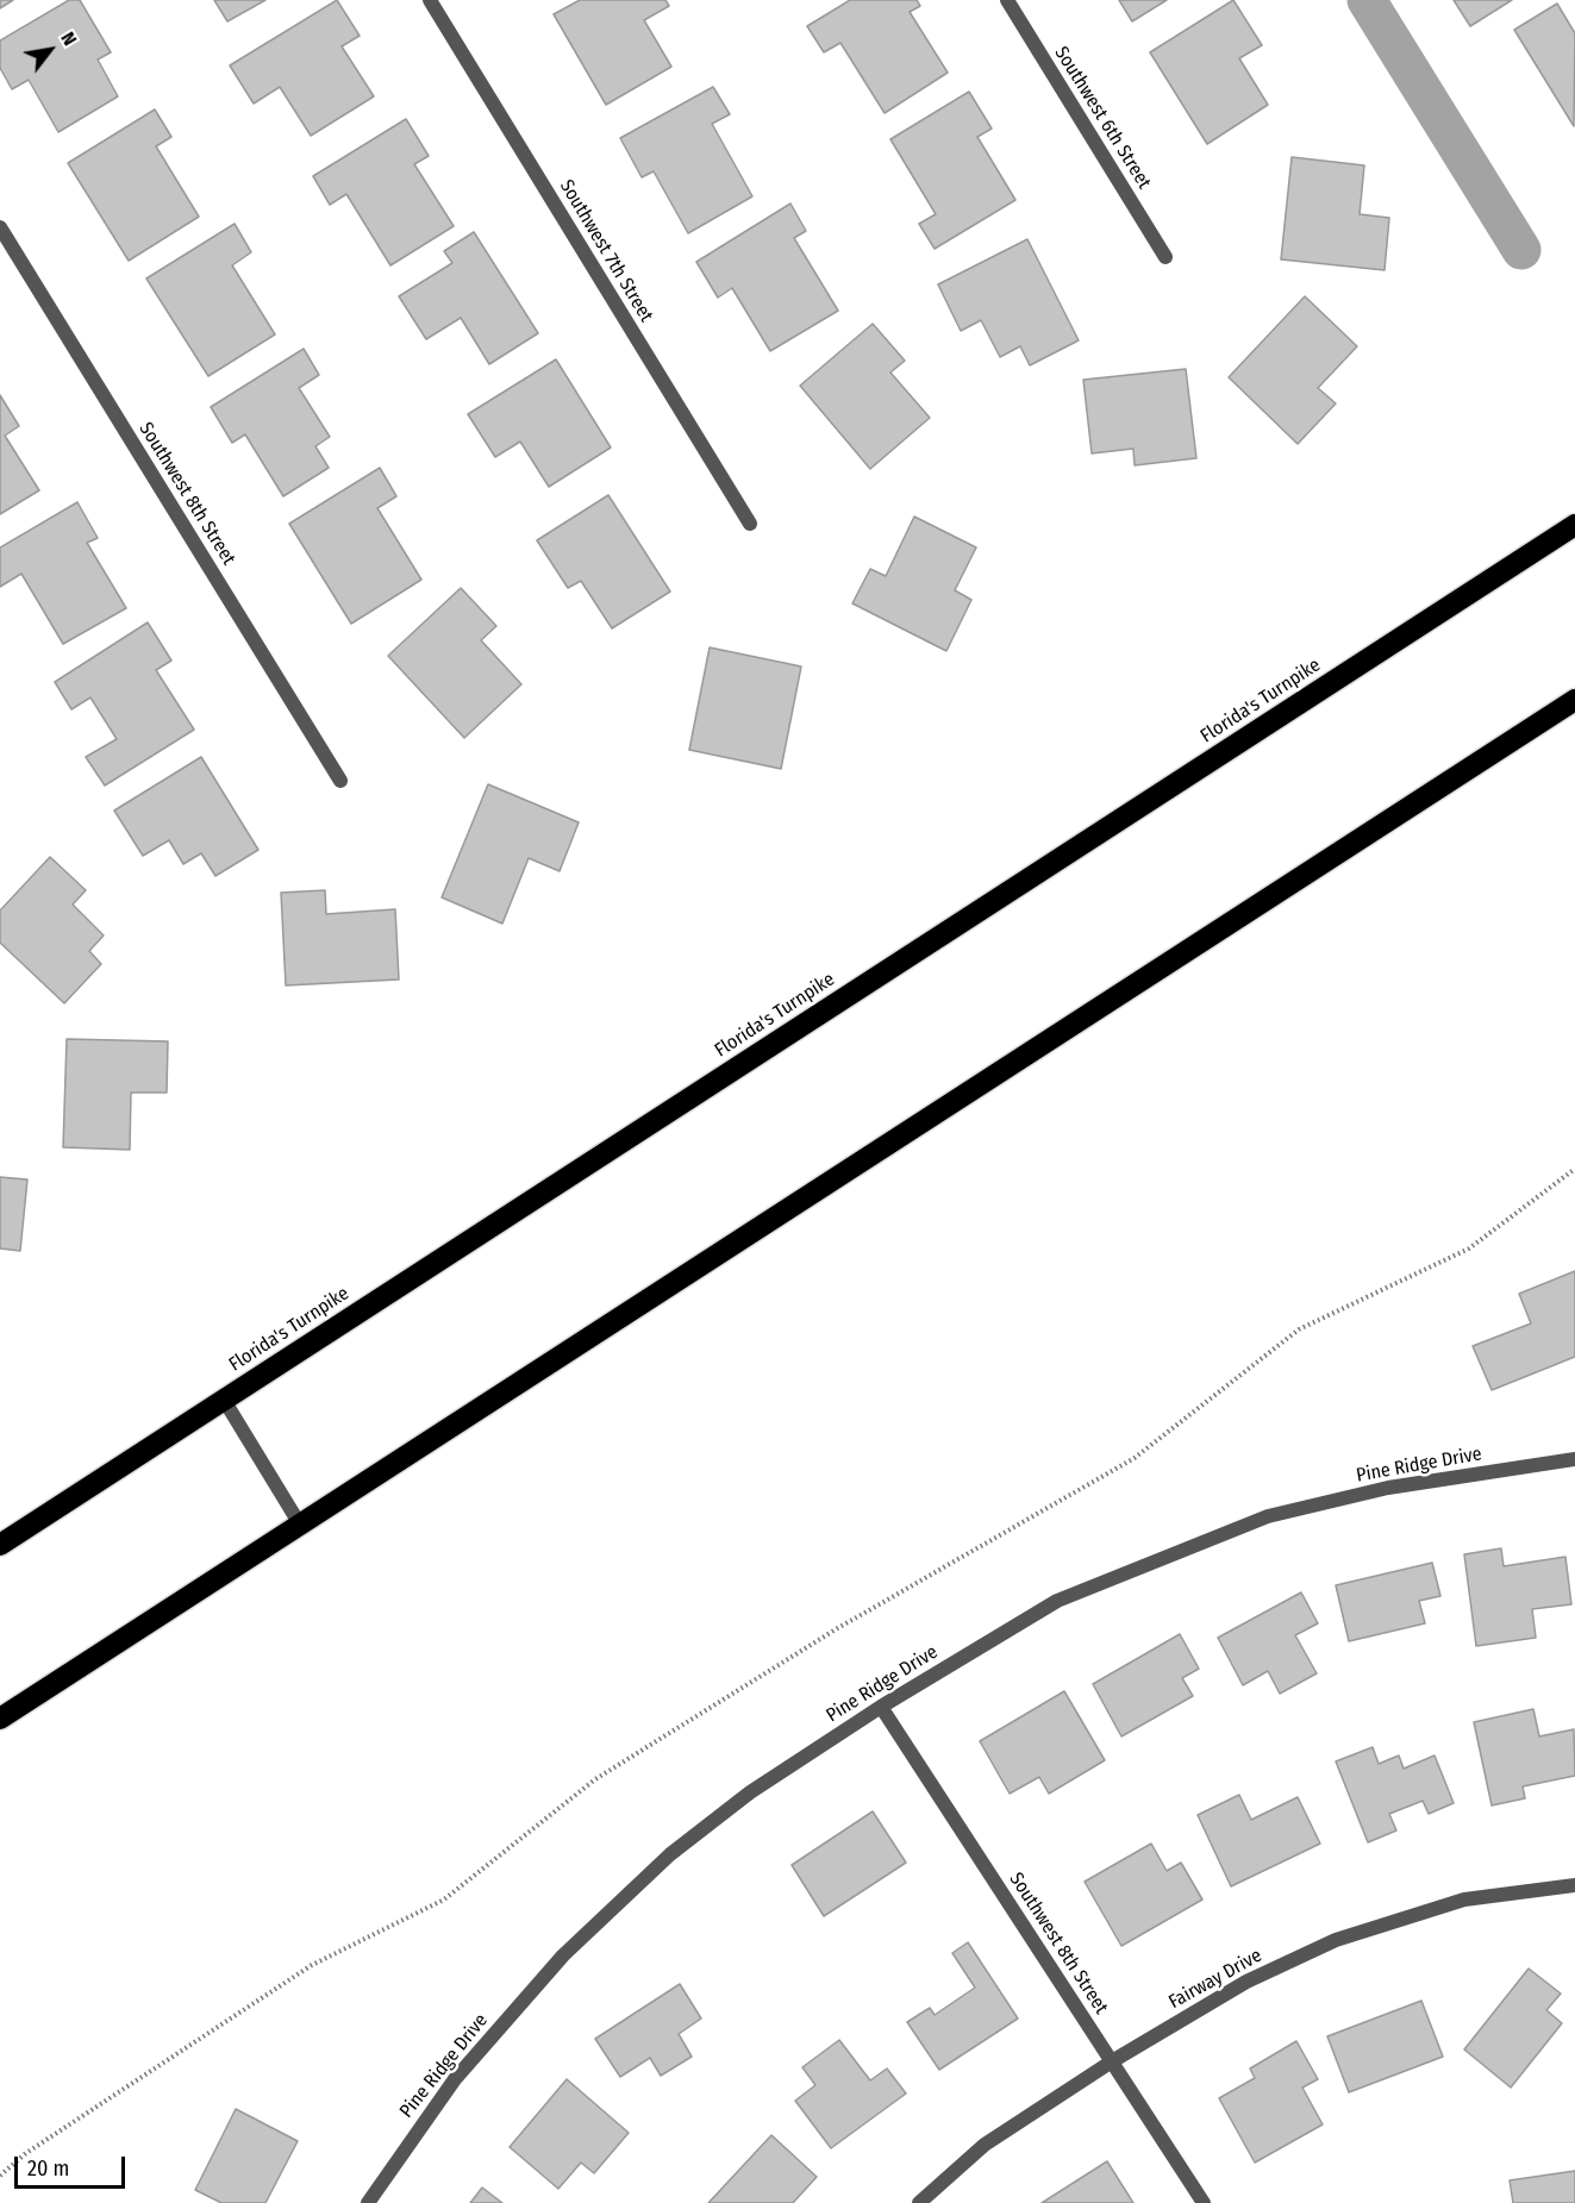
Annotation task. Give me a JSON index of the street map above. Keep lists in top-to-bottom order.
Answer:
{
  "streets": {
    "highway": ["Florida's Turnpike"],
    "street": [
      "Southwest 6th Street",
      "Southwest 7th Street",
      "Southwest 8th Street",
      "Pine Ridge Drive",
      "Fairway Drive"
    ]
  },
  "crossings": [
    ["Southwest 8th Street", "Pine Ridge Drive"],
    ["Southwest 8th Street", "Fairway Drive"]
  ],
  "scale_bar": "20 m",
  "north": "top right"
}
